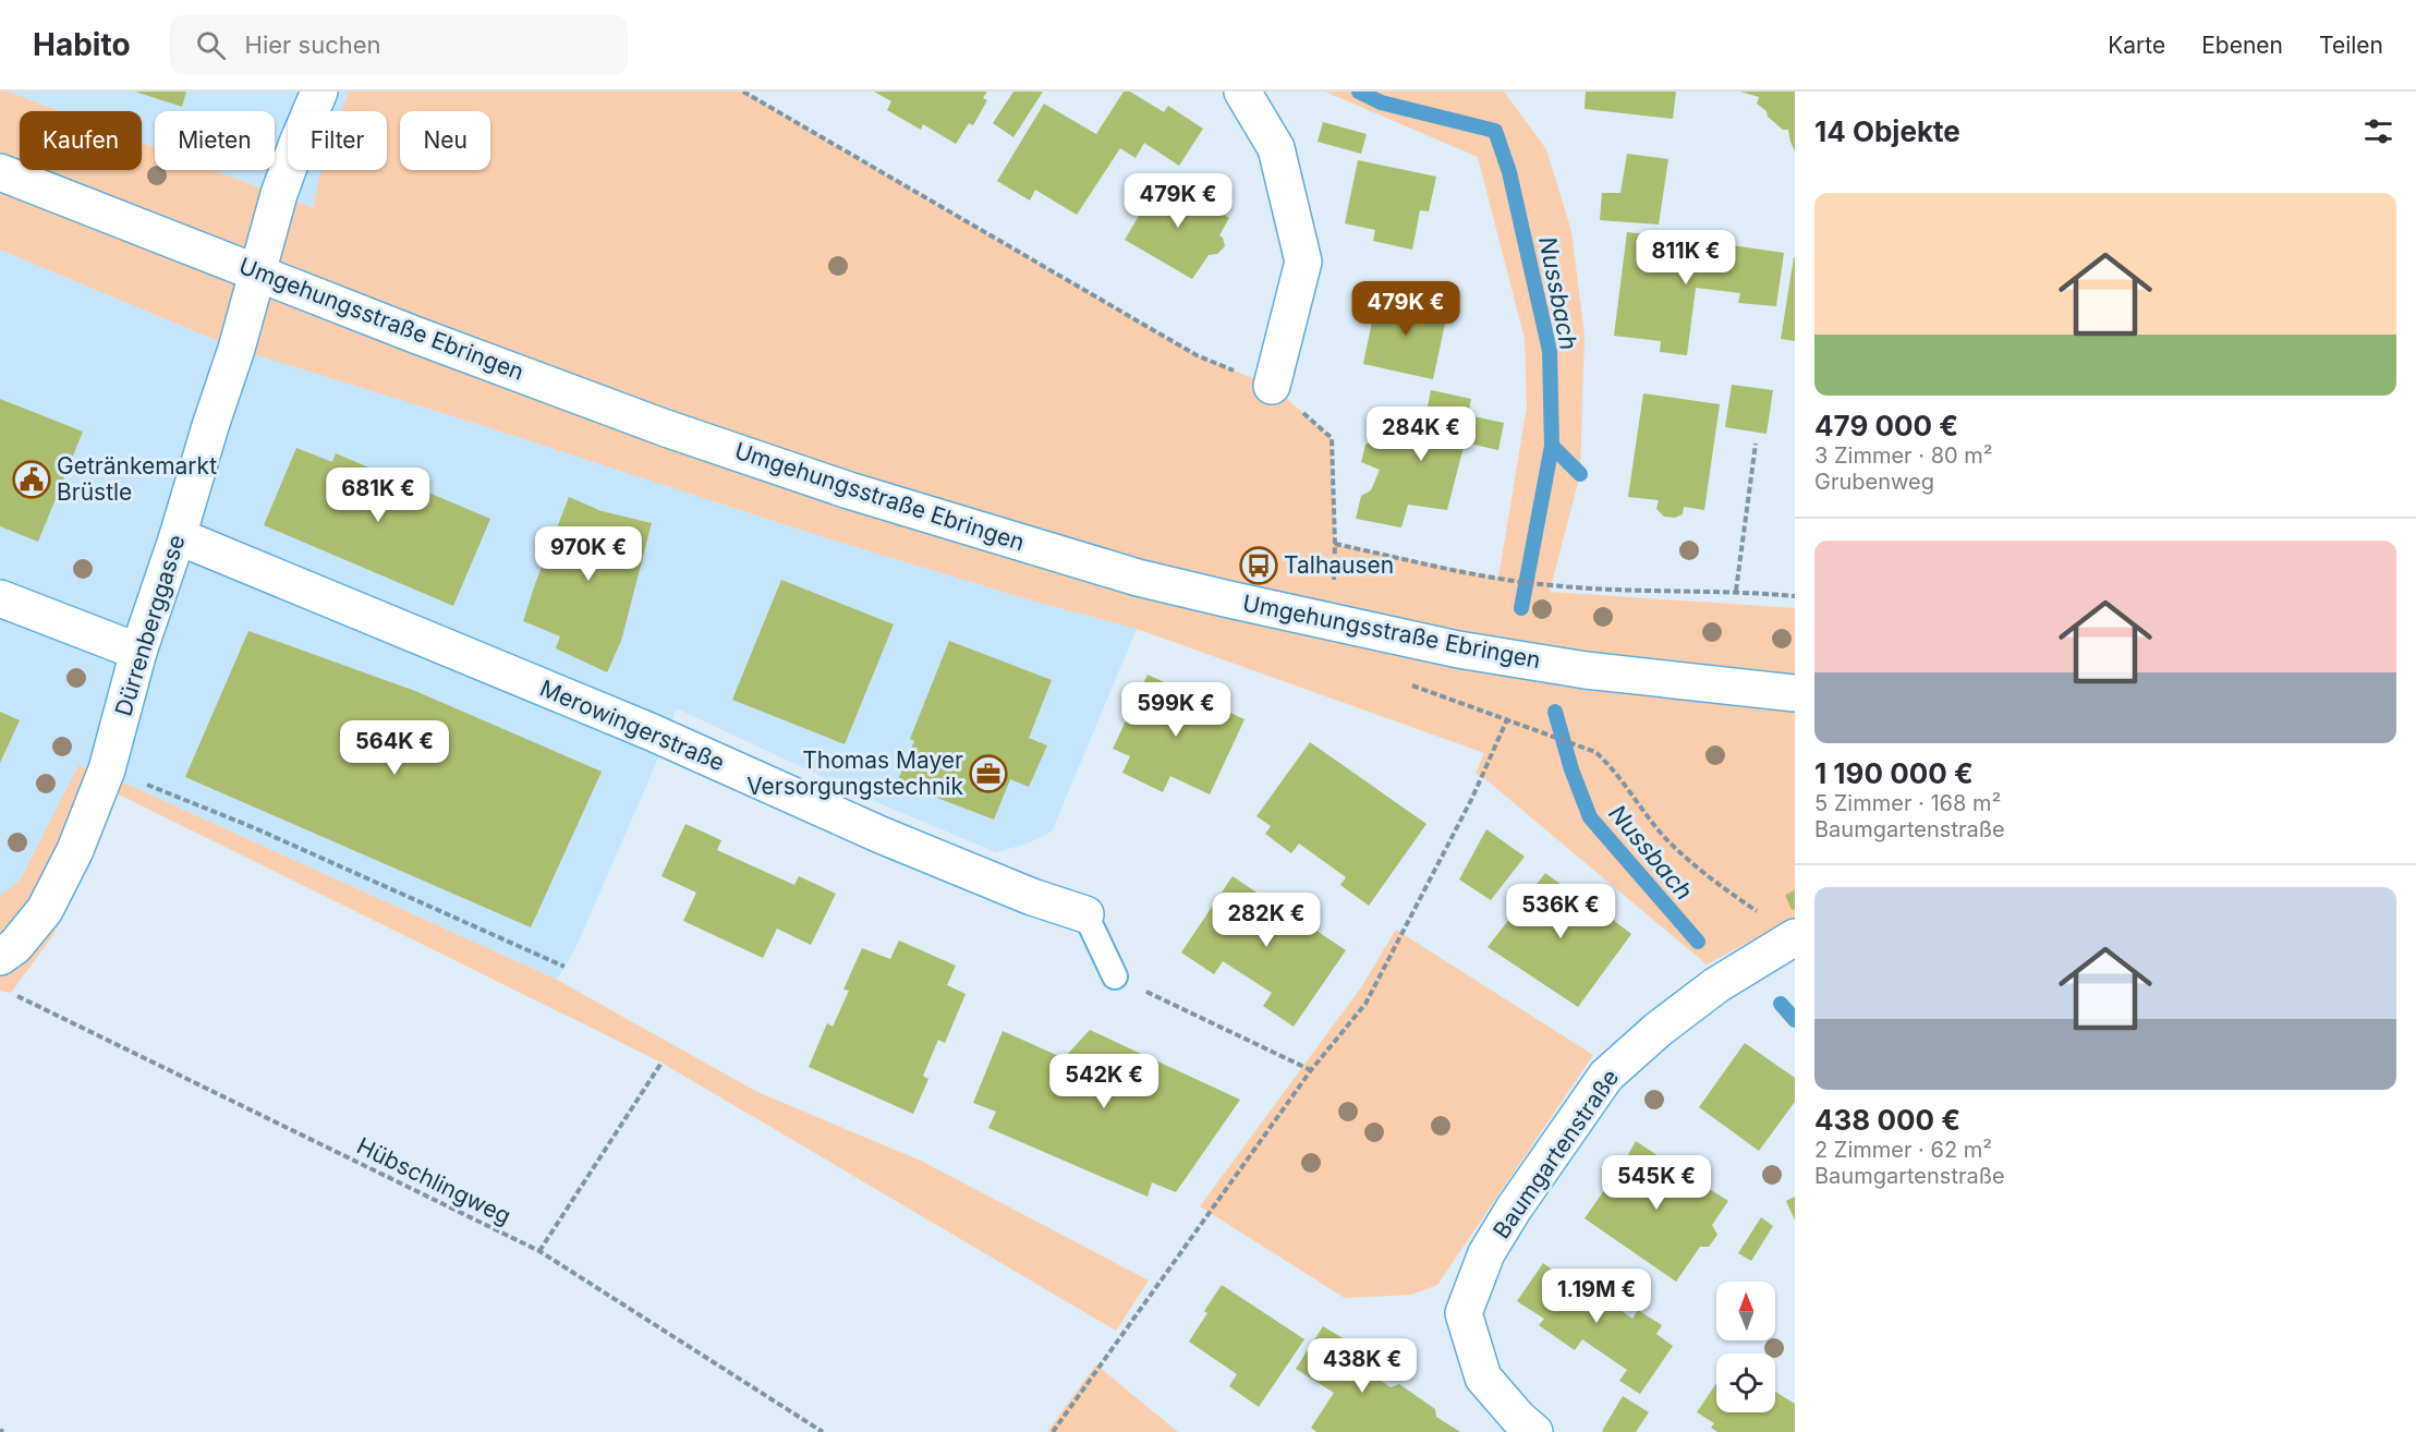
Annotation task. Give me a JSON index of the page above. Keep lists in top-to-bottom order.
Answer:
{
  "streets": {
    "street": [
      "Umgehungsstraße Ebringen",
      "Dürrenberggasse",
      "Merowingerstraße",
      "Baumgartenstraße"
    ],
    "path": ["Hübschlingweg"]
  },
  "crossings": [
    ["Umgehungsstraße Ebringen", "Dürrenberggasse"],
    ["Dürrenberggasse", "Merowingerstraße"]
  ],
  "water": ["Nussbach"],
  "places": {
    "public building": ["Getränkemarkt Brüstle"],
    "bus stop": ["Talhausen"],
    "office": ["Thomas Mayer Versorgungstechnik"]
  },
  "north": "top",
  "page": {
    "header": "Habito",
    "search": "Hier suchen",
    "nav": ["Karte", "Ebenen", "Teilen"],
    "heading": "14 Objekte",
    "chip": [
      "Kaufen",
      "Mieten",
      "Filter",
      "Neu"
    ],
    "list": [
      {
        "name": "479 000 €",
        "note": "3 Zimmer · 80 m² · Grubenweg"
      },
      {
        "name": "1 190 000 €",
        "note": "5 Zimmer · 168 m² · Baumgartenstraße"
      },
      {
        "name": "438 000 €",
        "note": "2 Zimmer · 62 m² · Baumgartenstraße"
      }
    ],
    "price": [
      "479K €",
      "811K €",
      "479K €",
      "284K €",
      "681K €",
      "970K €",
      "599K €",
      "564K €",
      "536K €",
      "282K €",
      "542K €",
      "545K €",
      "1.19M €",
      "438K €"
    ]
  }
}
